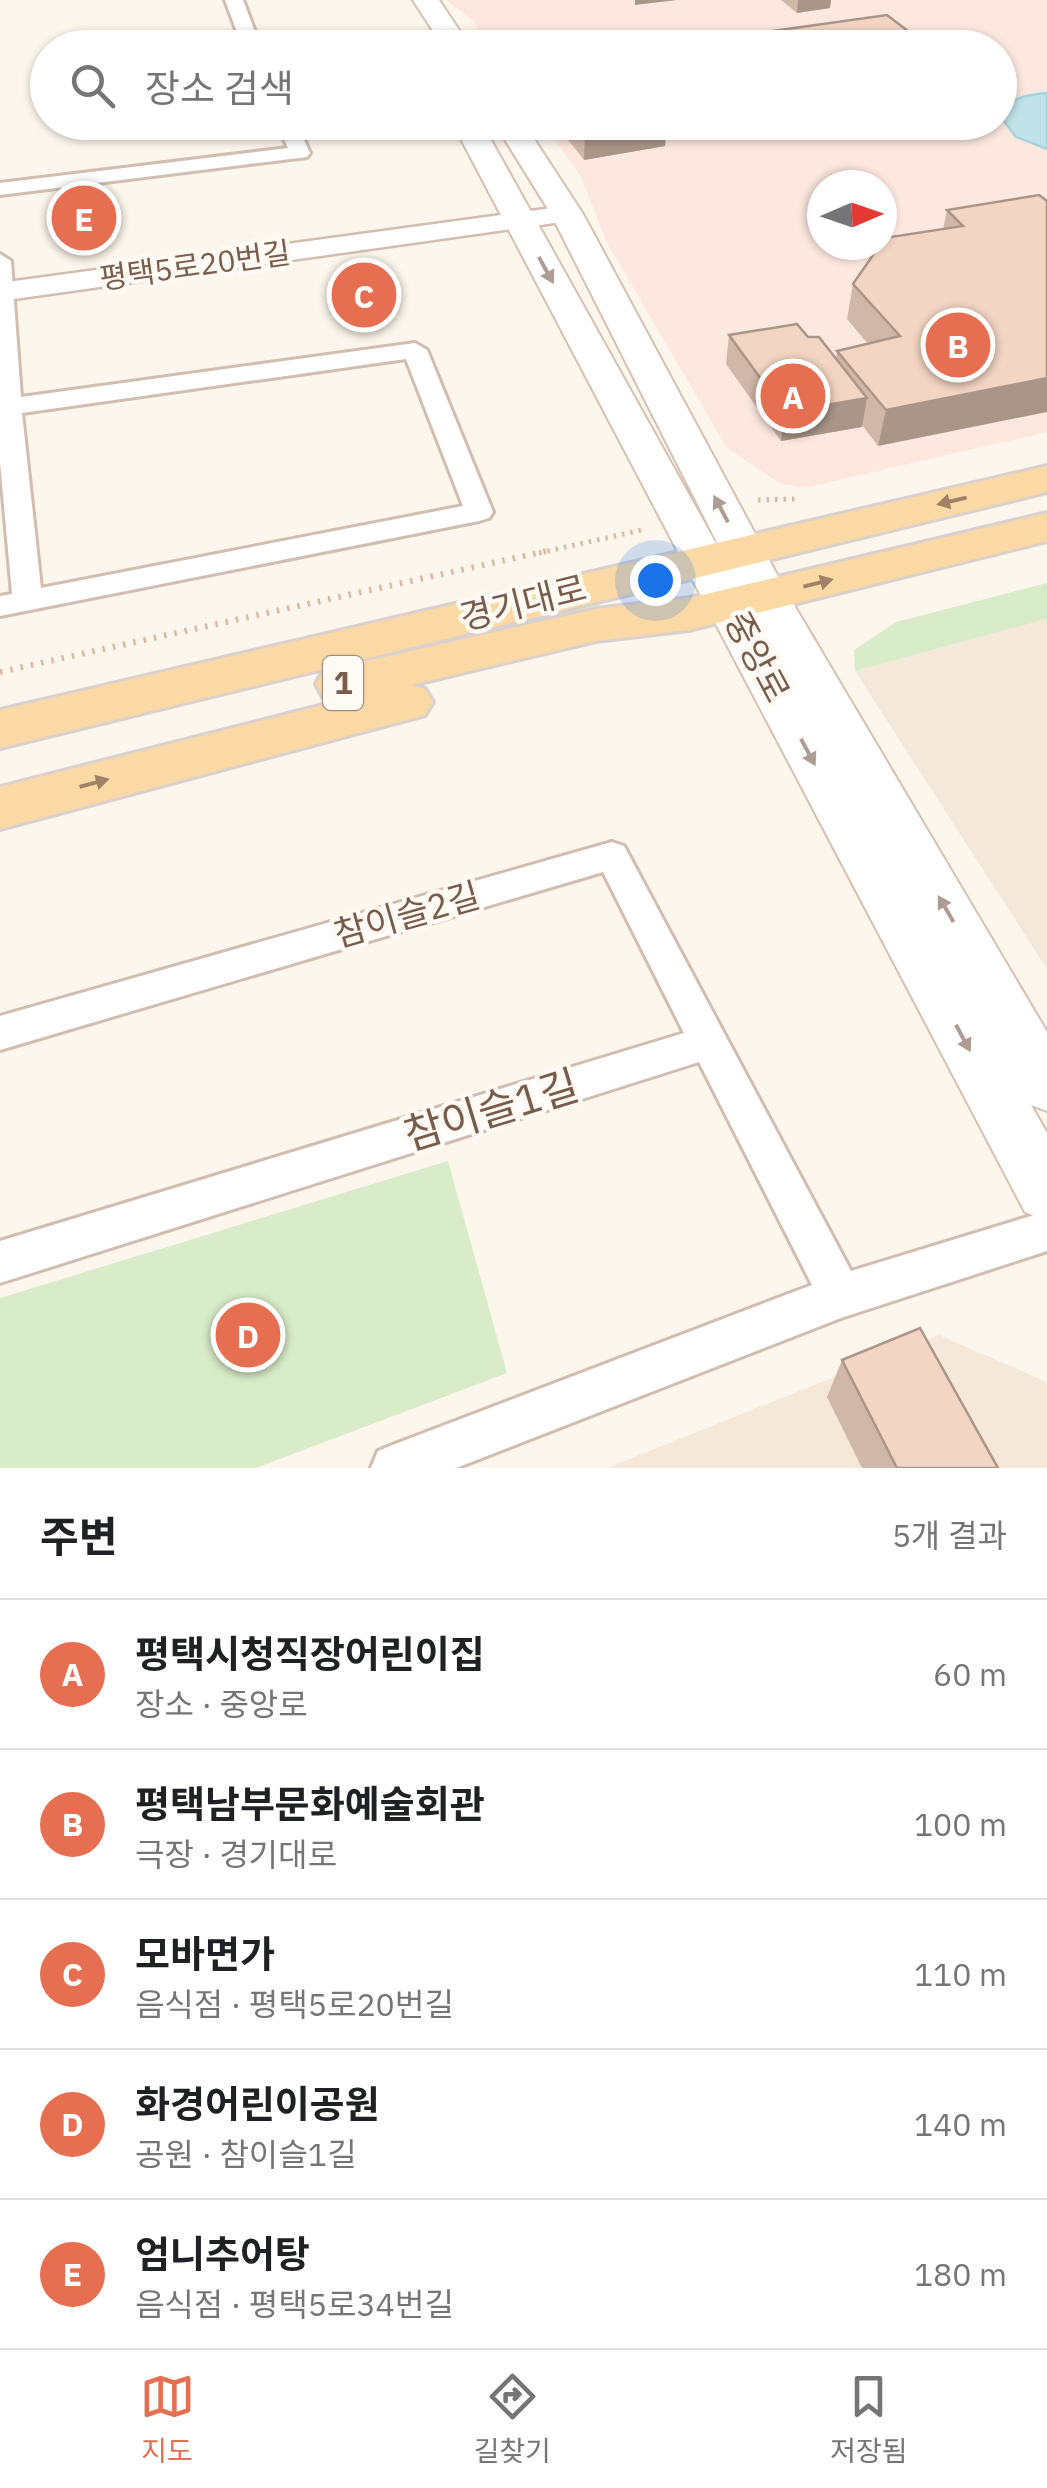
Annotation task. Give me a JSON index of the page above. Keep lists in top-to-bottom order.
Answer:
{
  "streets": {
    "main road": ["경기대로", "중앙로", "1"],
    "street": ["평택5로20번길", "참이슬2길", "참이슬1길"]
  },
  "crossings": [
    ["평택5로20번길", "중앙로"],
    ["경기대로", "중앙로"],
    ["참이슬2길", "참이슬1길"]
  ],
  "north": "right",
  "page": {
    "search": "장소 검색",
    "pins": [
      "E",
      "C",
      "B",
      "A",
      "D"
    ],
    "heading": ["주변", "5개 결과"],
    "list": [
      {
        "mark": "A",
        "name": "평택시청직장어린이집",
        "note": "장소 · 중앙로",
        "value": "60 m"
      },
      {
        "mark": "B",
        "name": "평택남부문화예술회관",
        "note": "극장 · 경기대로",
        "value": "100 m"
      },
      {
        "mark": "C",
        "name": "모바면가",
        "note": "음식점 · 평택5로20번길",
        "value": "110 m"
      },
      {
        "mark": "D",
        "name": "화경어린이공원",
        "note": "공원 · 참이슬1길",
        "value": "140 m"
      },
      {
        "mark": "E",
        "name": "엄니추어탕",
        "note": "음식점 · 평택5로34번길",
        "value": "180 m"
      }
    ],
    "nav": ["지도", "길찾기", "저장됨"]
  }
}
